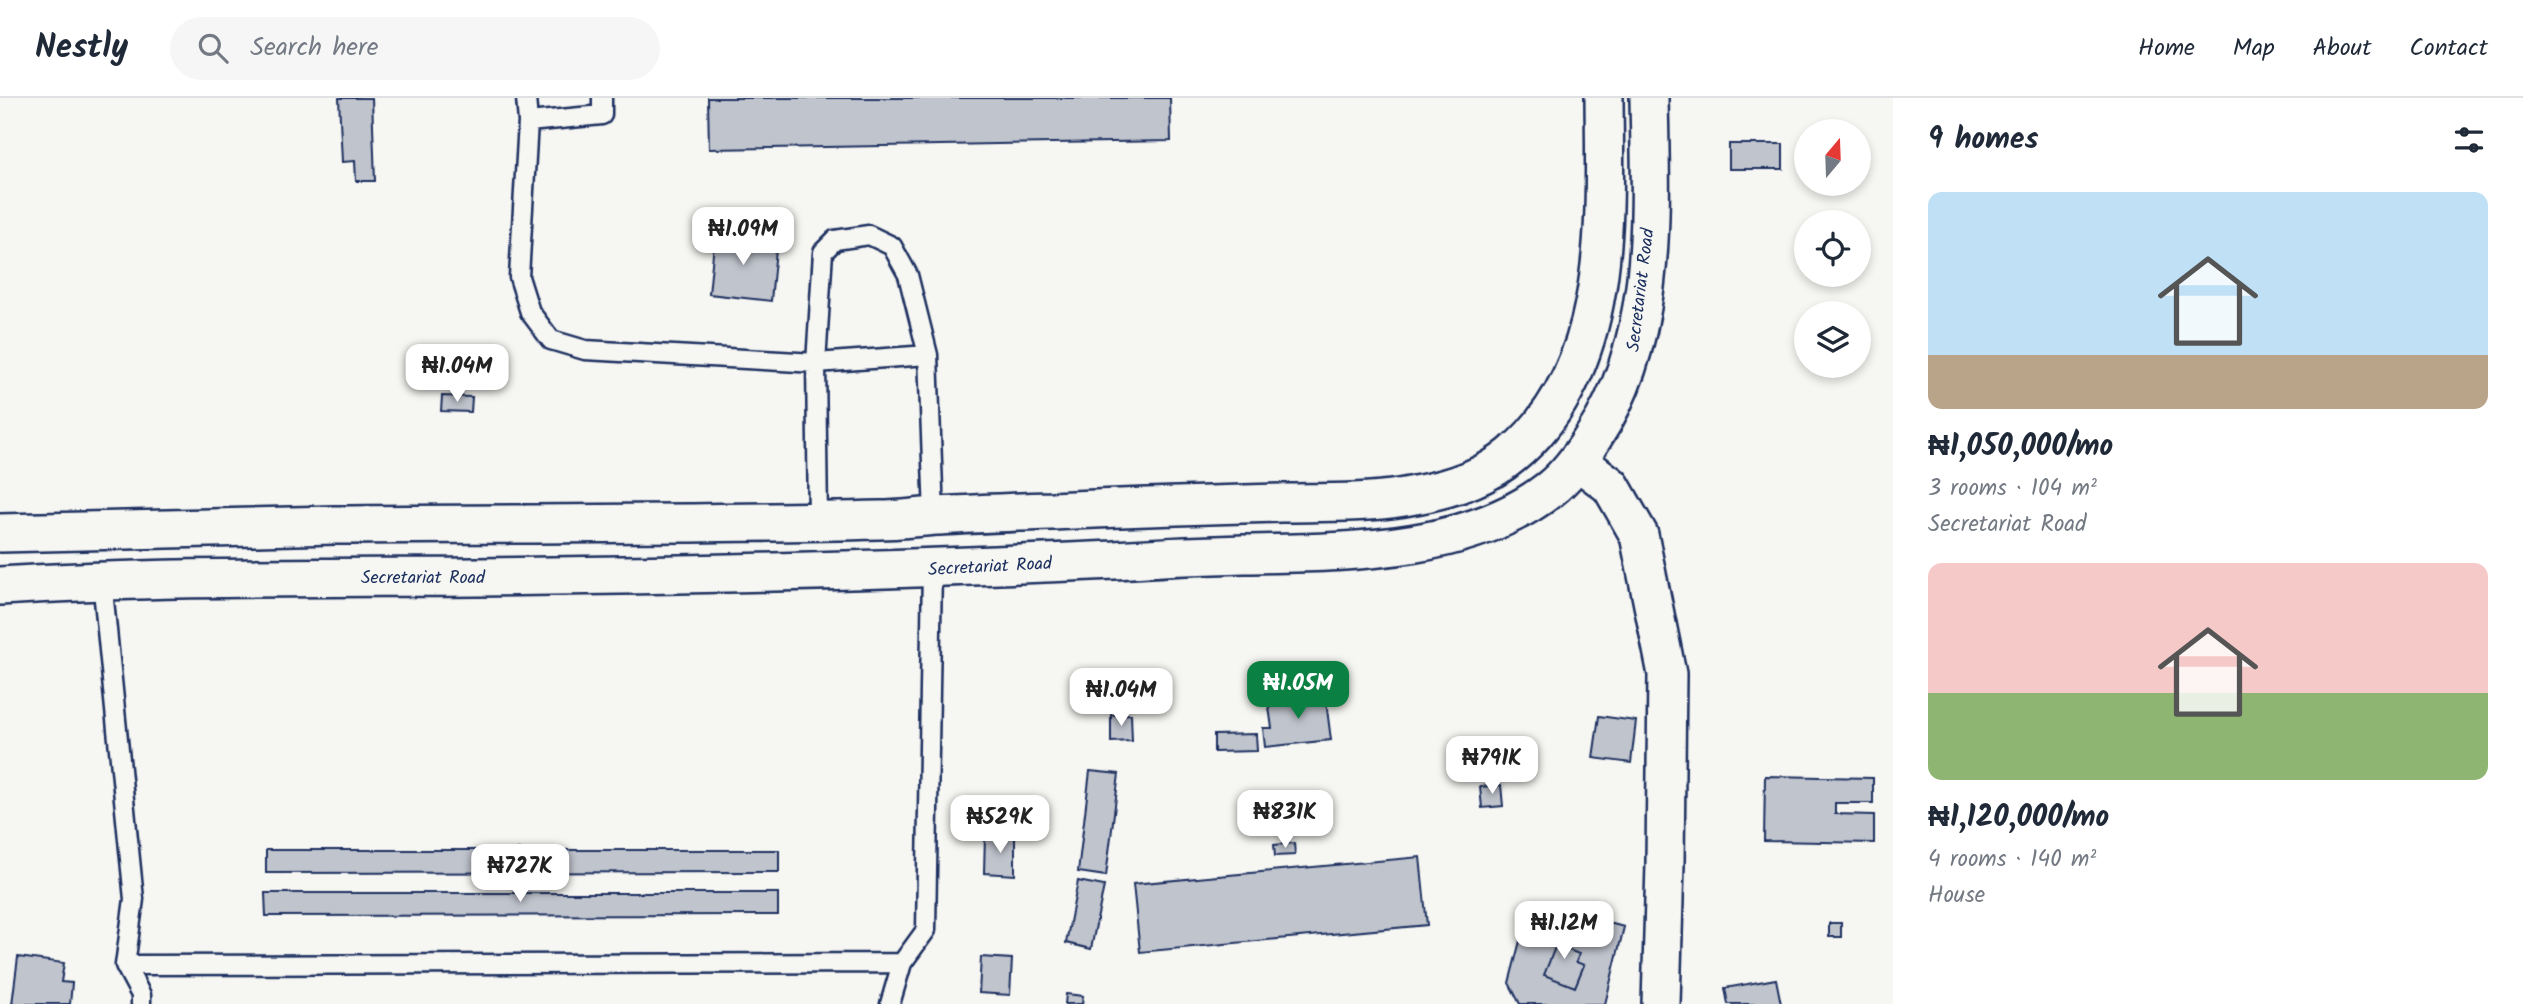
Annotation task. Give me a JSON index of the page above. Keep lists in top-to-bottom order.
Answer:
{
  "streets": {
    "street": ["Secretariat Road"]
  },
  "north": "top",
  "page": {
    "header": "Nestly",
    "search": "Search here",
    "nav": [
      "Home",
      "Map",
      "About",
      "Contact"
    ],
    "heading": "9 homes",
    "list": [
      {
        "name": "₦1,050,000/mo",
        "note": "3 rooms · 104 m² · Secretariat Road"
      },
      {
        "name": "₦1,120,000/mo",
        "note": "4 rooms · 140 m² · House"
      }
    ],
    "price": [
      "₦1.09M",
      "₦1.04M",
      "₦1.05M",
      "₦1.04M",
      "₦791K",
      "₦831K",
      "₦529K",
      "₦727K",
      "₦1.12M"
    ]
  }
}
